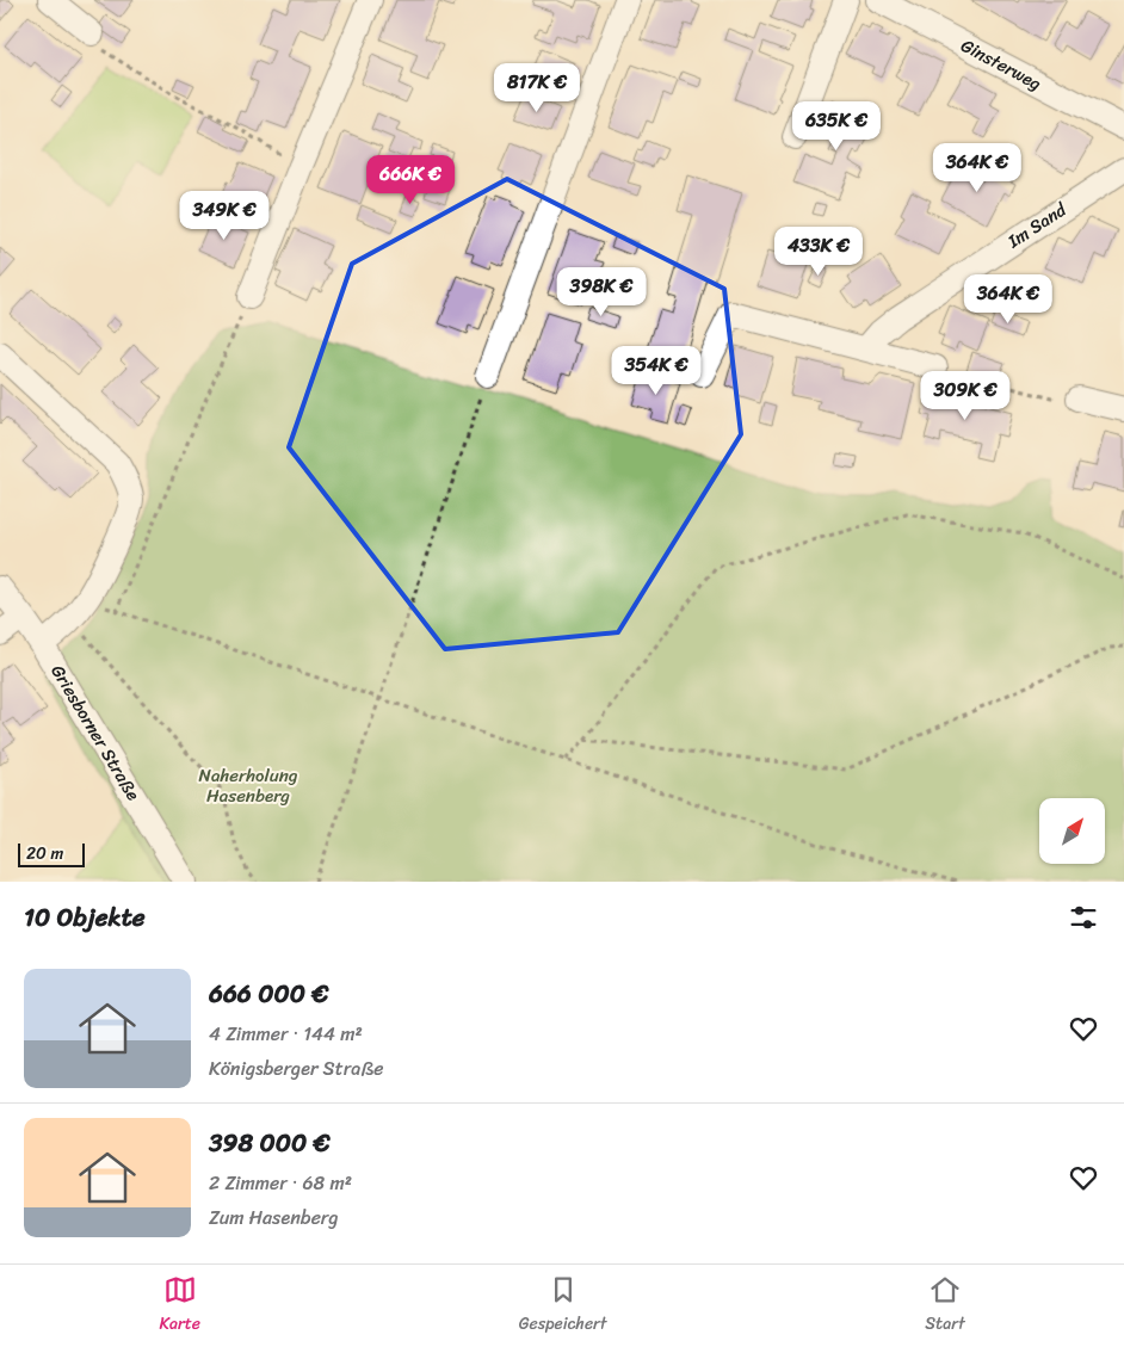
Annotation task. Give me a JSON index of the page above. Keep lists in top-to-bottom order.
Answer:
{
  "streets": {
    "street": ["Ginsterweg", "Im Sand", "Griesborner Straße"]
  },
  "parks": ["Naherholung Hasenberg"],
  "scale_bar": "20 m",
  "north": "top right",
  "page": {
    "price": [
      "817K €",
      "635K €",
      "364K €",
      "666K €",
      "349K €",
      "433K €",
      "398K €",
      "364K €",
      "354K €",
      "309K €"
    ],
    "scale": "20 m",
    "heading": "10 Objekte",
    "list": [
      {
        "name": "666 000 €",
        "note": "4 Zimmer · 144 m² · Königsberger Straße"
      },
      {
        "name": "398 000 €",
        "note": "2 Zimmer · 68 m² · Zum Hasenberg"
      }
    ],
    "tabs": ["Karte", "Gespeichert", "Start"]
  }
}
